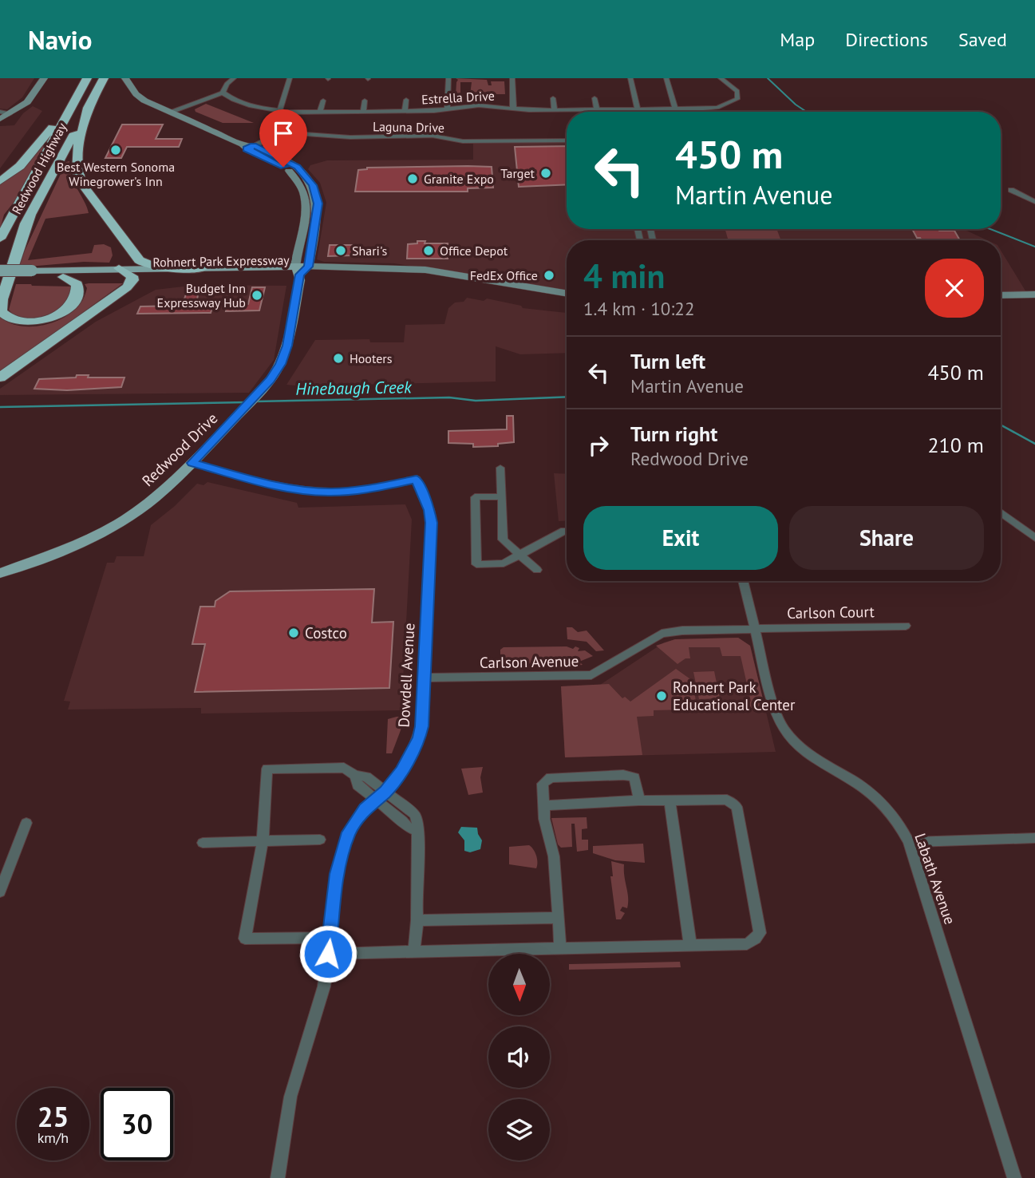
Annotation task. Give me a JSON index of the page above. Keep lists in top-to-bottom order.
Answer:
{
  "streets": {
    "highway": ["Redwood Highway"],
    "main road": ["Rohnert Park Expressway", "Redwood Drive"],
    "street": [
      "Estrella Drive",
      "Laguna Drive",
      "Carlson Court",
      "Carlson Avenue",
      "Dowdell Avenue",
      "Labath Avenue"
    ]
  },
  "crossings": [
    ["Laguna Drive", "Redwood Drive"],
    ["Redwood Highway", "Rohnert Park Expressway"],
    ["Rohnert Park Expressway", "Redwood Drive"],
    ["Redwood Drive", "Dowdell Avenue"],
    ["Carlson Court", "Carlson Avenue"],
    ["Carlson Court", "Labath Avenue"],
    ["Carlson Avenue", "Dowdell Avenue"],
    ["Carlson Avenue", "Labath Avenue"]
  ],
  "water": ["Hinebaugh Creek"],
  "places": [
    "Best Western Sonoma Winegrower's Inn",
    "Target",
    "Granite Expo",
    "Shari's",
    "Office Depot",
    "FedEx Office",
    "Budget Inn Expressway Hub",
    "Hooters",
    "Costco",
    "Rohnert Park Educational Center"
  ],
  "north": "bottom",
  "page": {
    "header": "Navio",
    "nav": ["Map", "Directions", "Saved"],
    "turn": ["450 m", "Martin Avenue"],
    "heading": ["4 min", "1.4 km · 10:22"],
    "list": [
      {
        "name": "Turn left",
        "note": "Martin Avenue",
        "value": "450 m"
      },
      {
        "name": "Turn right",
        "note": "Redwood Drive",
        "value": "210 m"
      }
    ],
    "buttons": ["Exit", "Share"],
    "speed": "25 km/h",
    "limit": "30"
  }
}
